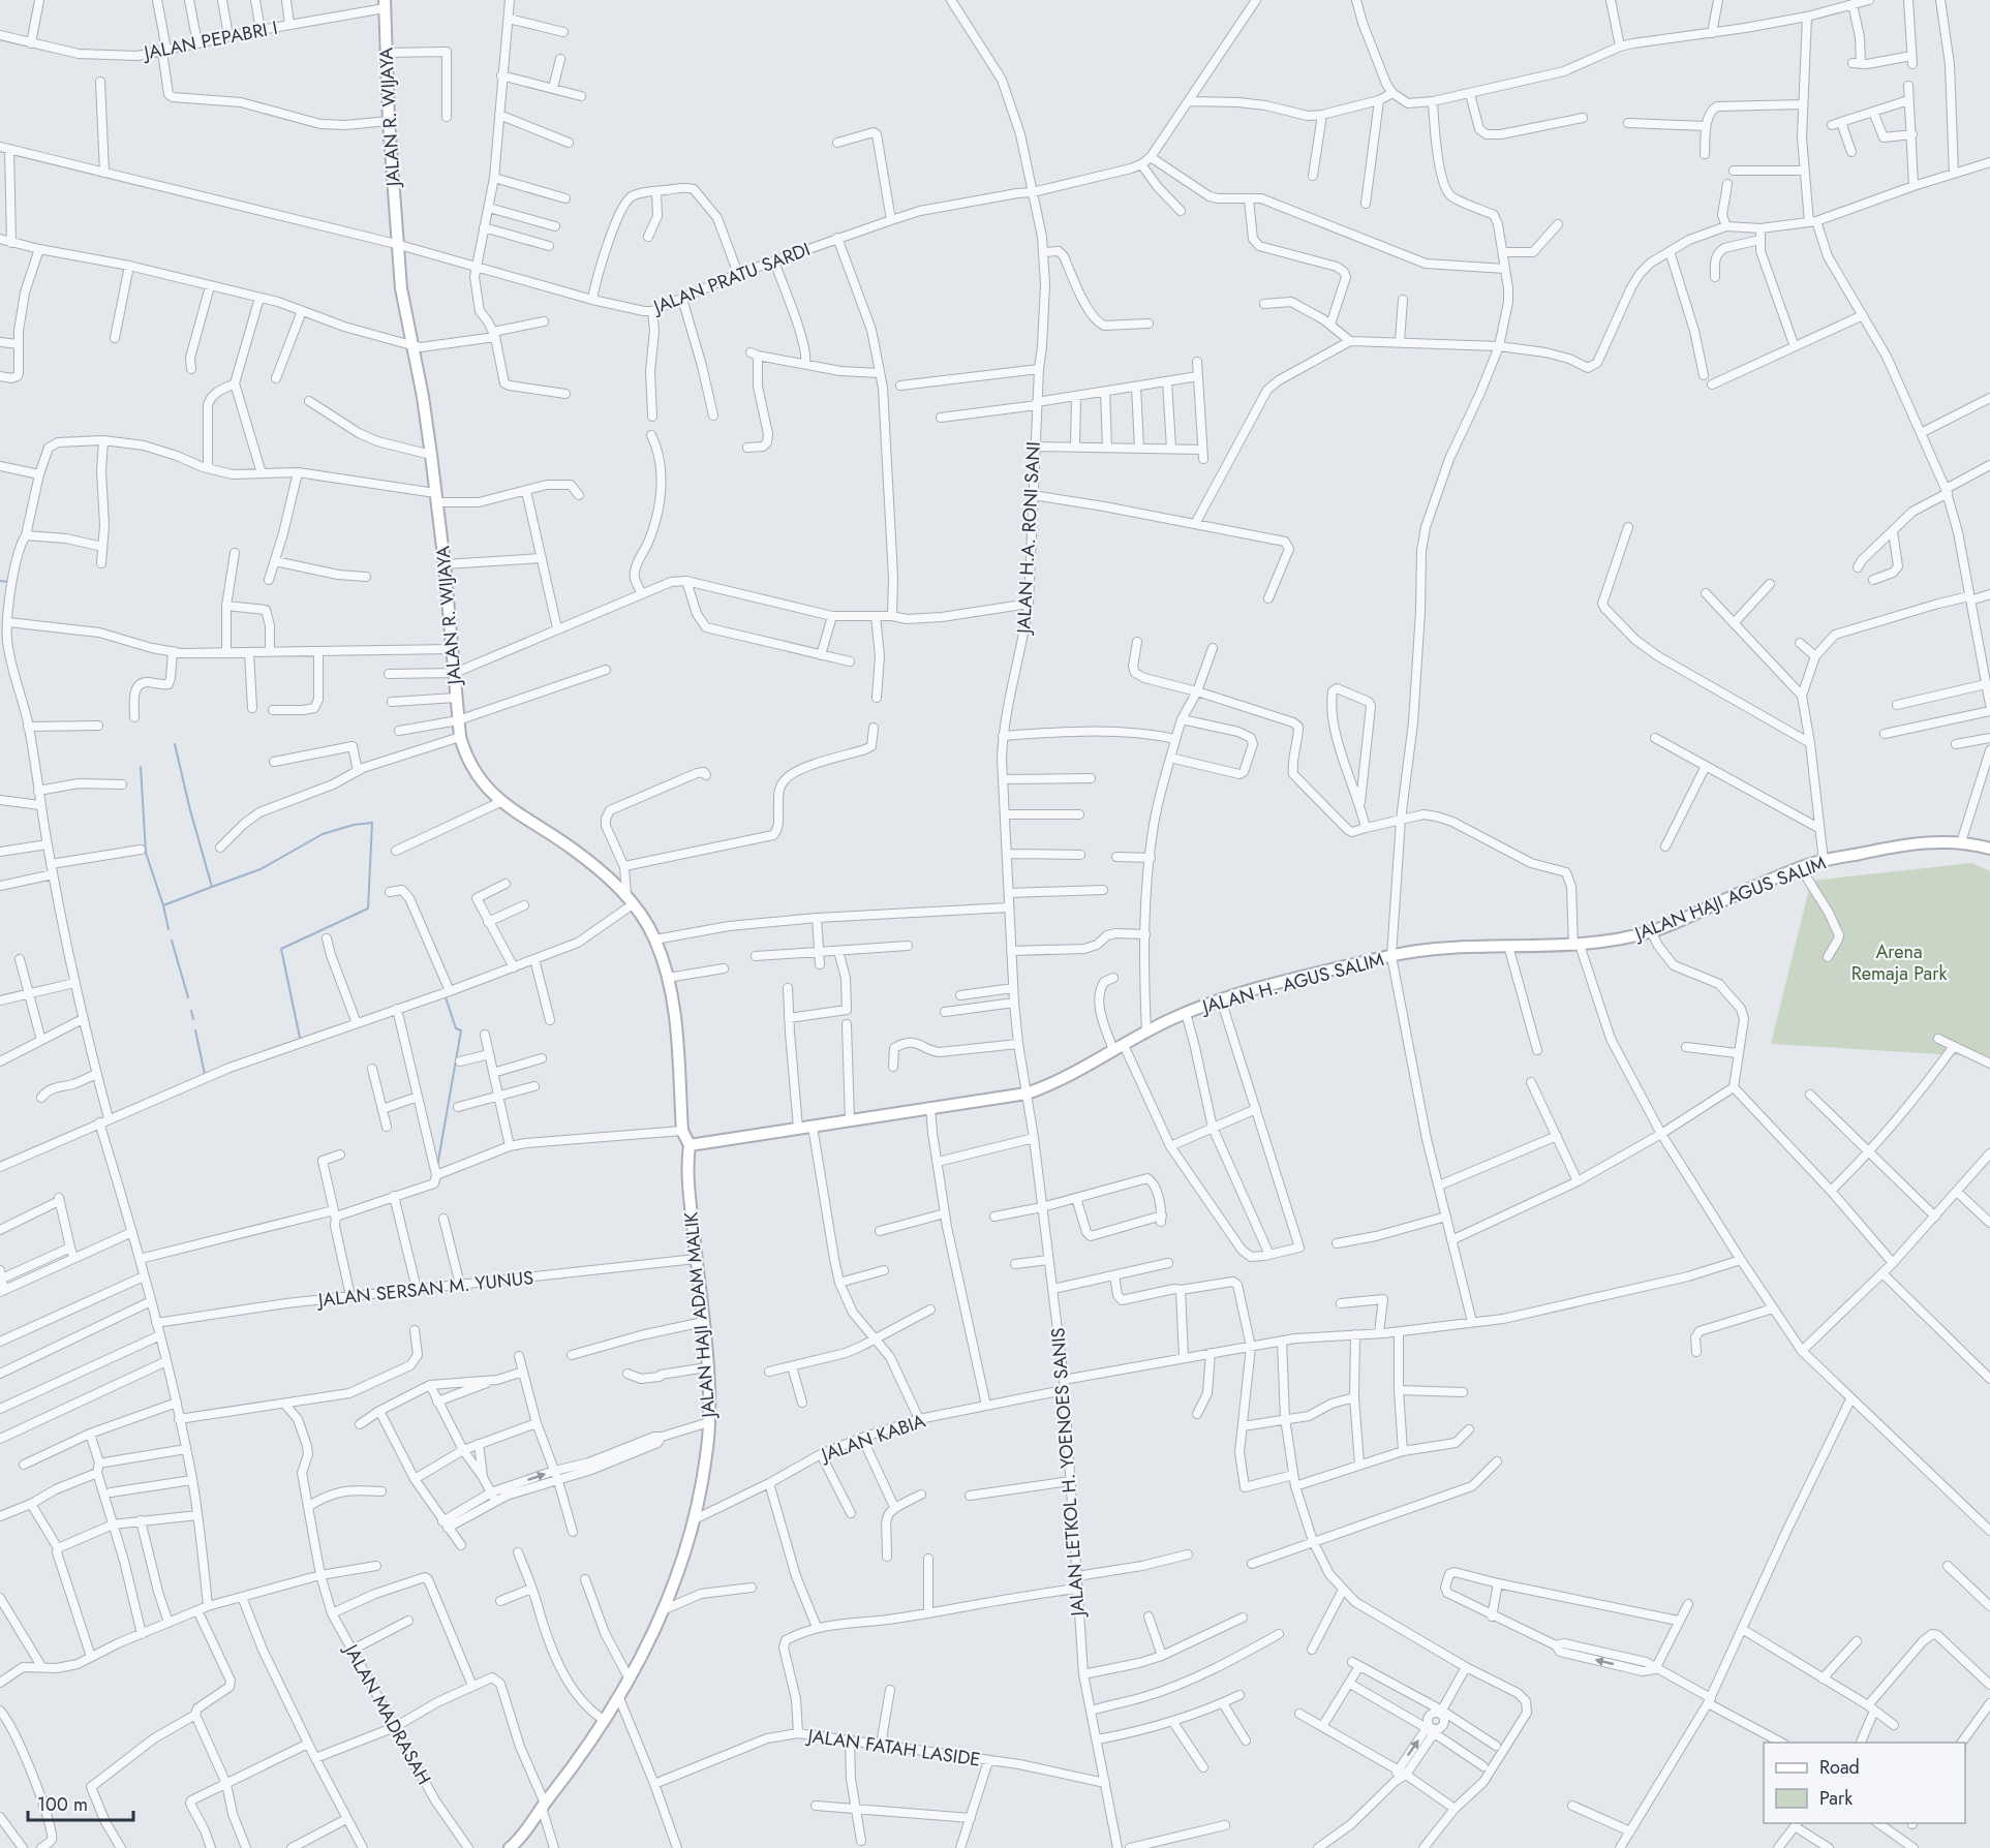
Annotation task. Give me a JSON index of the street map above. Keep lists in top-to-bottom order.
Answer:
{
  "streets": {
    "main road": [
      "JALAN R. WIJAYA",
      "JALAN HAJI AGUS SALIM",
      "JALAN H. AGUS SALIM",
      "JALAN HAJI ADAM MALIK"
    ],
    "street": [
      "JALAN PEPABRI I",
      "JALAN PRATU SARDI",
      "JALAN H.A. RONI SANI",
      "JALAN SERSAN M. YUNUS",
      "JALAN KABIA",
      "JALAN LETKOL H. YOENOES SANIS",
      "JALAN MADRASAH",
      "JALAN FATAH LASIDE"
    ]
  },
  "crossings": [
    ["JALAN PEPABRI I", "JALAN R. WIJAYA"],
    ["JALAN R. WIJAYA", "JALAN PRATU SARDI"],
    ["JALAN R. WIJAYA", "JALAN HAJI ADAM MALIK"],
    ["JALAN PRATU SARDI", "JALAN H.A. RONI SANI"],
    ["JALAN H.A. RONI SANI", "JALAN H. AGUS SALIM"],
    ["JALAN H.A. RONI SANI", "JALAN LETKOL H. YOENOES SANIS"],
    ["JALAN HAJI AGUS SALIM", "JALAN H. AGUS SALIM"],
    ["JALAN H. AGUS SALIM", "JALAN LETKOL H. YOENOES SANIS"],
    ["JALAN SERSAN M. YUNUS", "JALAN HAJI ADAM MALIK"],
    ["JALAN HAJI ADAM MALIK", "JALAN KABIA"],
    ["JALAN KABIA", "JALAN LETKOL H. YOENOES SANIS"],
    ["JALAN LETKOL H. YOENOES SANIS", "JALAN FATAH LASIDE"]
  ],
  "parks": ["Arena Remaja Park"],
  "legend": ["Road", "Park"],
  "scale_bar": "100 m"
}
